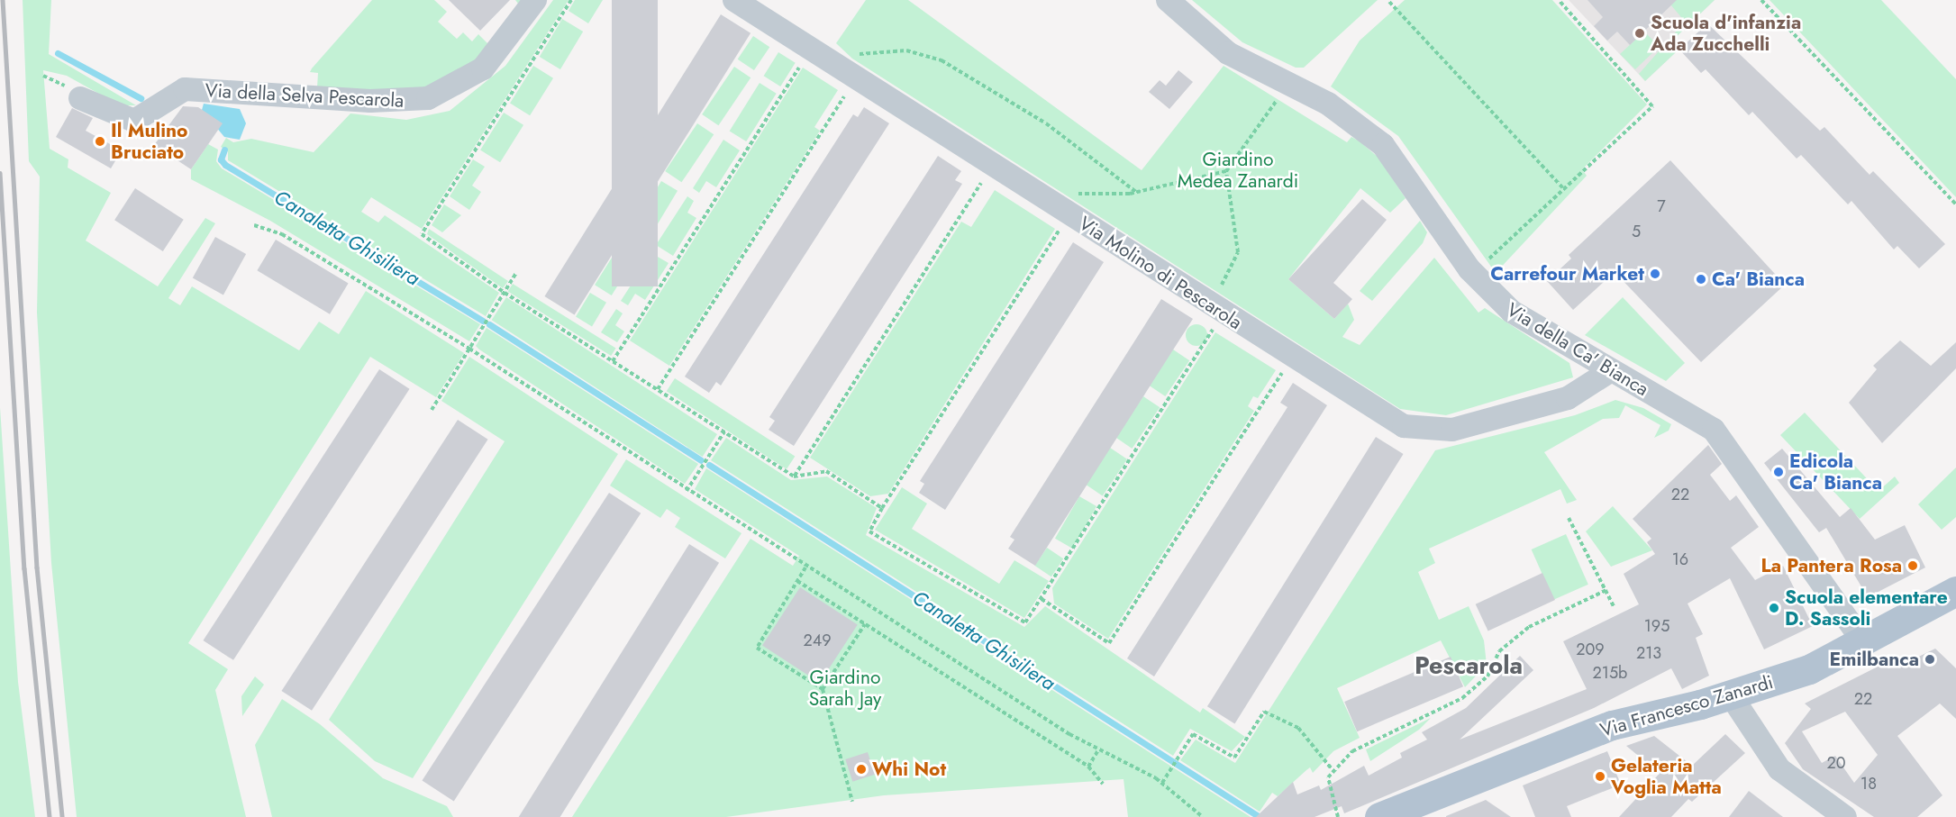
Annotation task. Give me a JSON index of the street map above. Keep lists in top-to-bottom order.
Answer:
{
  "streets": {
    "main road": ["Via Francesco Zanardi"],
    "street": ["Via della Selva Pescarola", "Via Molino di Pescarola", "Via della Ca' Bianca"]
  },
  "crossings": [
    ["Via Molino di Pescarola", "Via della Ca' Bianca"],
    ["Via della Ca' Bianca", "Via Francesco Zanardi"]
  ],
  "districts": ["Pescarola"],
  "water": ["Canaletta Ghisiliera"],
  "parks": ["Giardino Medea Zanardi", "Giardino Sarah Jay"],
  "places": [
    "Scuola d'infanzia Ada Zucchelli",
    "Il Mulino Bruciato",
    "Carrefour Market",
    "Ca' Bianca",
    "Edicola Ca' Bianca",
    "La Pantera Rosa",
    "Scuola elementare D. Sassoli",
    "Emilbanca",
    "Whi Not",
    "Gelateria Voglia Matta"
  ],
  "house_numbers": [
    "7",
    "5",
    "22",
    "16",
    "195",
    "249",
    "209",
    "213",
    "215b",
    "22",
    "20",
    "18"
  ]
}
